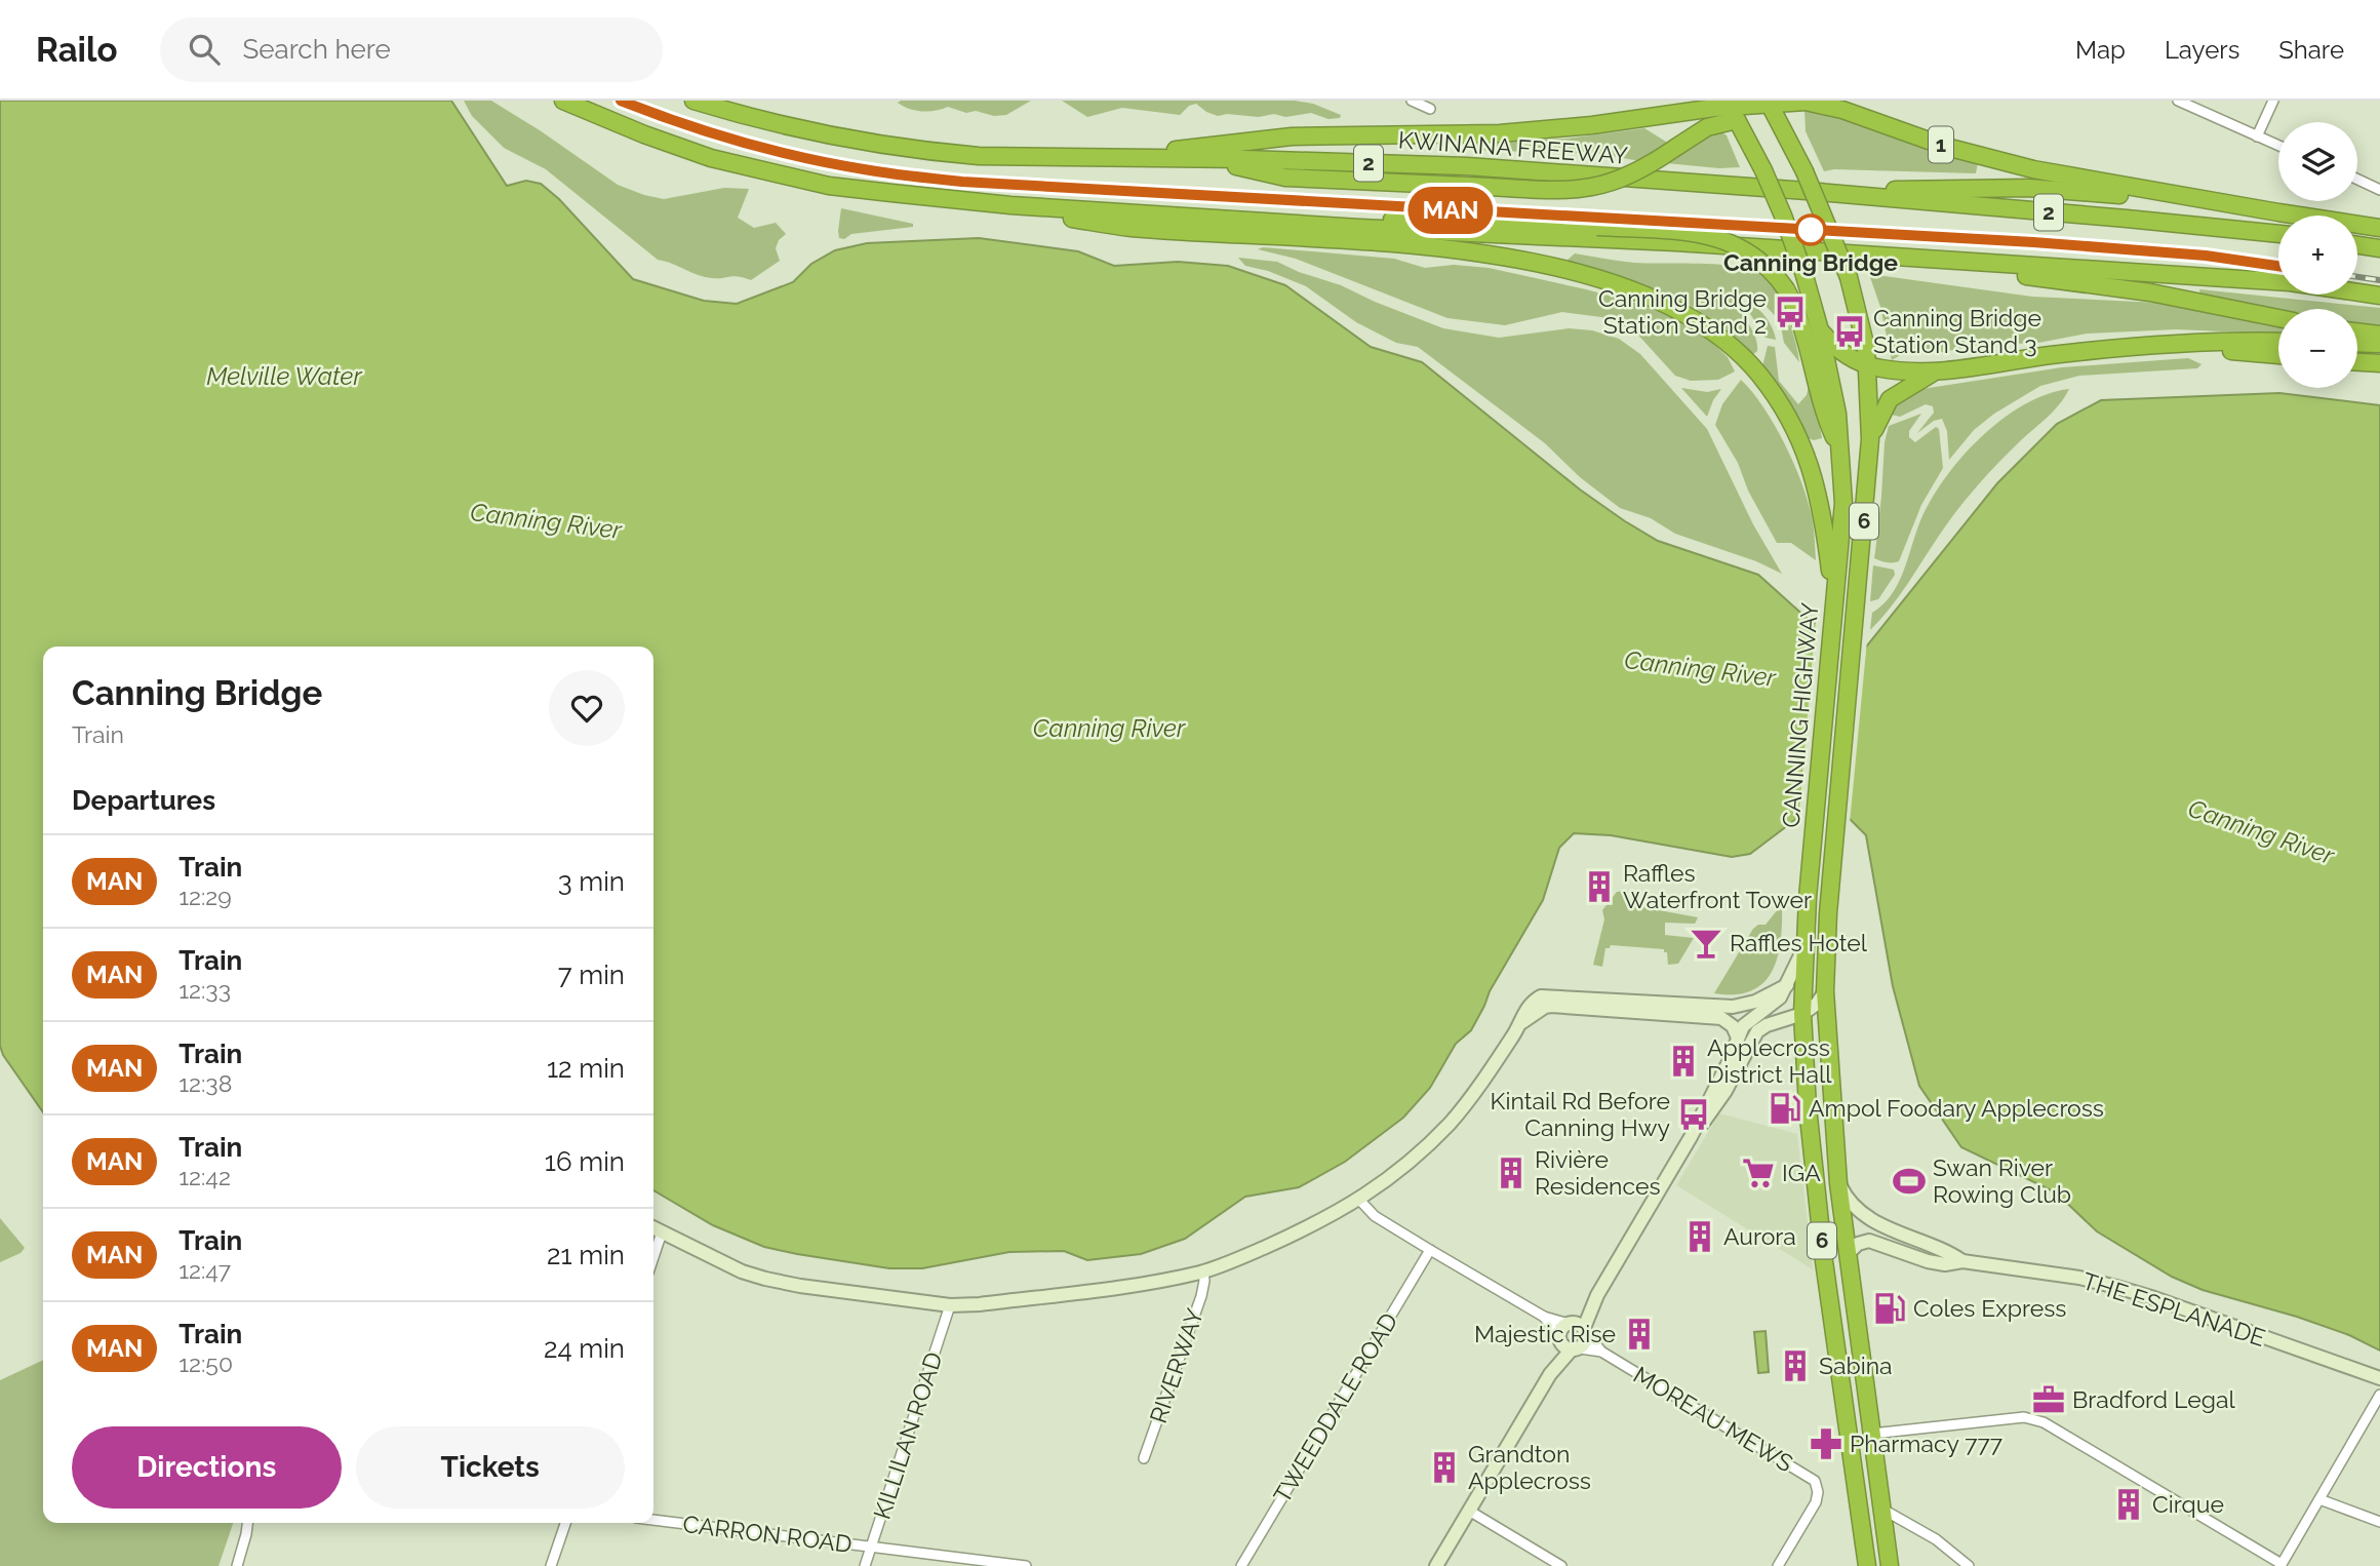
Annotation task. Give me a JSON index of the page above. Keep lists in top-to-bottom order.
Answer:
{
  "streets": {
    "highway": [
      "1",
      "KWINANA FREEWAY",
      "2",
      "6",
      "CANNING HIGHWAY"
    ],
    "street": [
      "THE ESPLANADE",
      "RIVERWAY",
      "TWEEDDALE ROAD",
      "MOREAU MEWS",
      "KILLILAN ROAD",
      "CARRON ROAD"
    ]
  },
  "crossings": [
    ["CANNING HIGHWAY", "THE ESPLANADE"],
    ["KILLILAN ROAD", "CARRON ROAD"]
  ],
  "water": ["Melville Water", "Canning River"],
  "places": {
    "other": ["Canning Bridge"],
    "bus stop": ["Canning Bridge Station Stand 2", "Canning Bridge Station Stand 3", "Kintail Rd Before Canning Hwy"],
    "building": [
      "Raffles Waterfront Tower",
      "Applecross District Hall",
      "Rivière Residences",
      "Aurora",
      "Majestic Rise",
      "Sabina",
      "Grandton Applecross",
      "Cirque"
    ],
    "bar": ["Raffles Hotel"],
    "fuel station": ["Ampol Foodary Applecross", "Coles Express"],
    "supermarket": ["IGA"],
    "sports": ["Swan River Rowing Club"],
    "office": ["Bradford Legal"],
    "pharmacy": ["Pharmacy 777"]
  },
  "page": {
    "header": "Railo",
    "search": "Search here",
    "nav": ["Map", "Layers", "Share"],
    "on_map": "MAN",
    "map_buttons": ["+", "−"],
    "heading": [
      ["Canning Bridge", "Train"],
      "Departures"
    ],
    "list": [
      {
        "mark": "MAN",
        "name": "Train",
        "note": "12:29",
        "value": "3 min"
      },
      {
        "mark": "MAN",
        "name": "Train",
        "note": "12:33",
        "value": "7 min"
      },
      {
        "mark": "MAN",
        "name": "Train",
        "note": "12:38",
        "value": "12 min"
      },
      {
        "mark": "MAN",
        "name": "Train",
        "note": "12:42",
        "value": "16 min"
      },
      {
        "mark": "MAN",
        "name": "Train",
        "note": "12:47",
        "value": "21 min"
      },
      {
        "mark": "MAN",
        "name": "Train",
        "note": "12:50",
        "value": "24 min"
      }
    ],
    "buttons": ["Directions", "Tickets"]
  }
}
